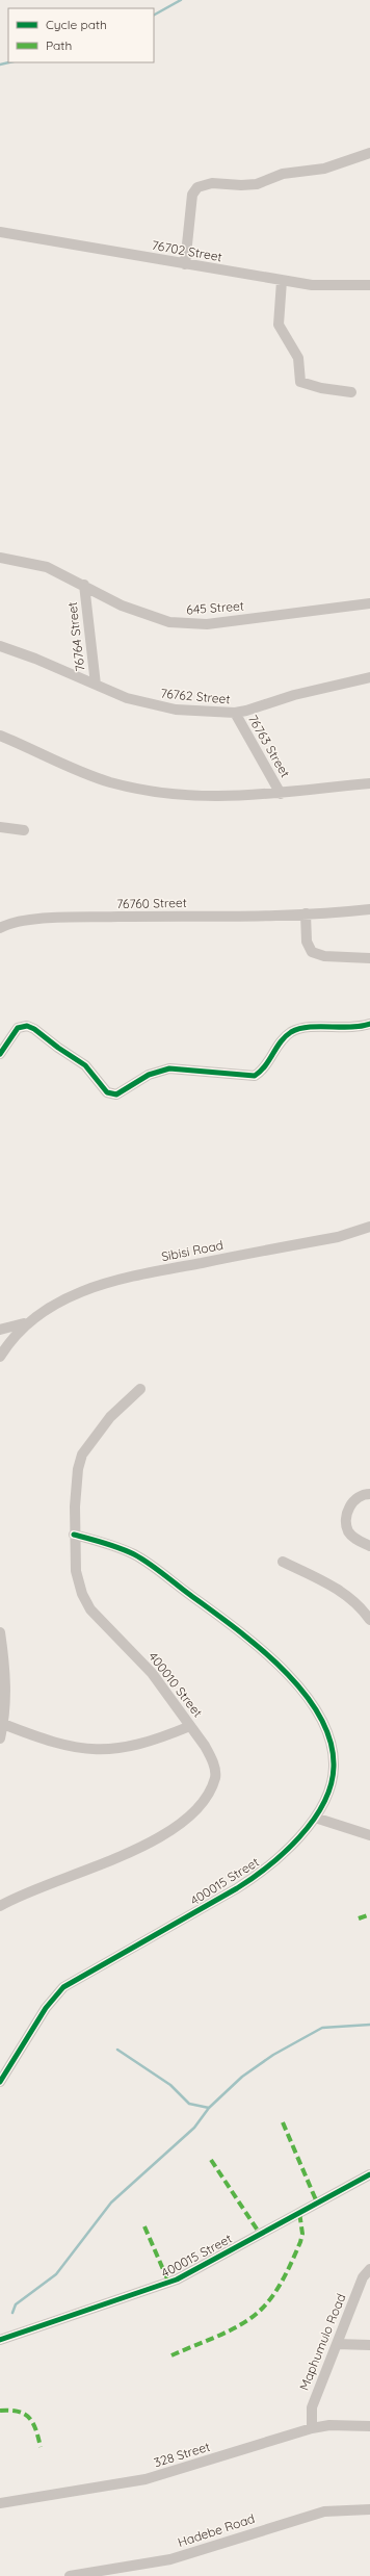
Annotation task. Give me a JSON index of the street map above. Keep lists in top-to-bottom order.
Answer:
{
  "streets": {
    "street": [
      "76702 Street",
      "645 Street",
      "76764 Street",
      "76762 Street",
      "76763 Street",
      "76760 Street",
      "Sibisi Road",
      "400010 Street",
      "400015 Street",
      "Maphumulo Road",
      "328 Street",
      "Hadebe Road"
    ]
  },
  "crossings": [
    ["645 Street", "76764 Street"],
    ["76764 Street", "76762 Street"],
    ["76762 Street", "76763 Street"],
    ["400010 Street", "400015 Street"],
    ["Maphumulo Road", "328 Street"]
  ],
  "legend": ["Cycle path", "Path"]
}
